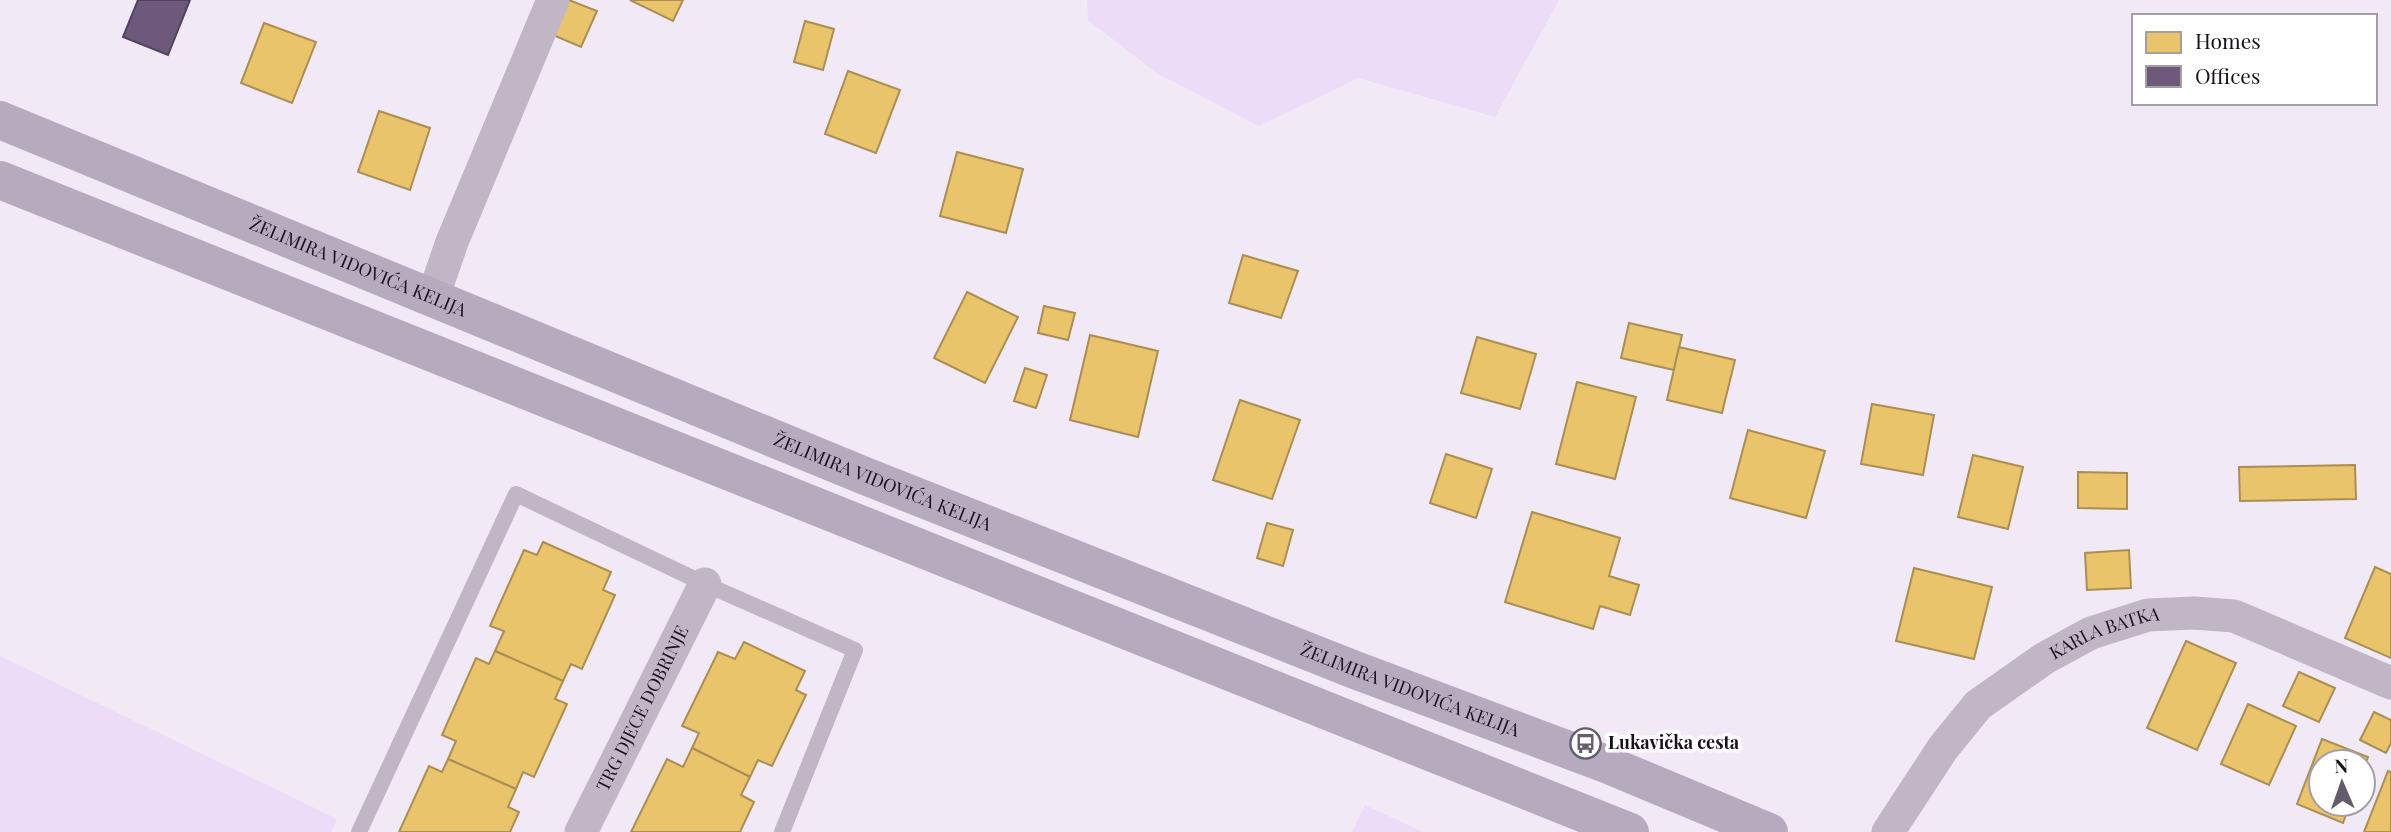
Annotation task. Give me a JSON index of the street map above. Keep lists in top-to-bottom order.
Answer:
{
  "streets": {
    "main road": ["ŽELIMIRA VIDOVIĆA KELIJA"],
    "street": ["KARLA BATKA", "TRG DJECE DOBRINJE"]
  },
  "places": {
    "bus stop": ["Lukavička cesta"]
  },
  "legend": ["Homes", "Offices"],
  "north": "top"
}
